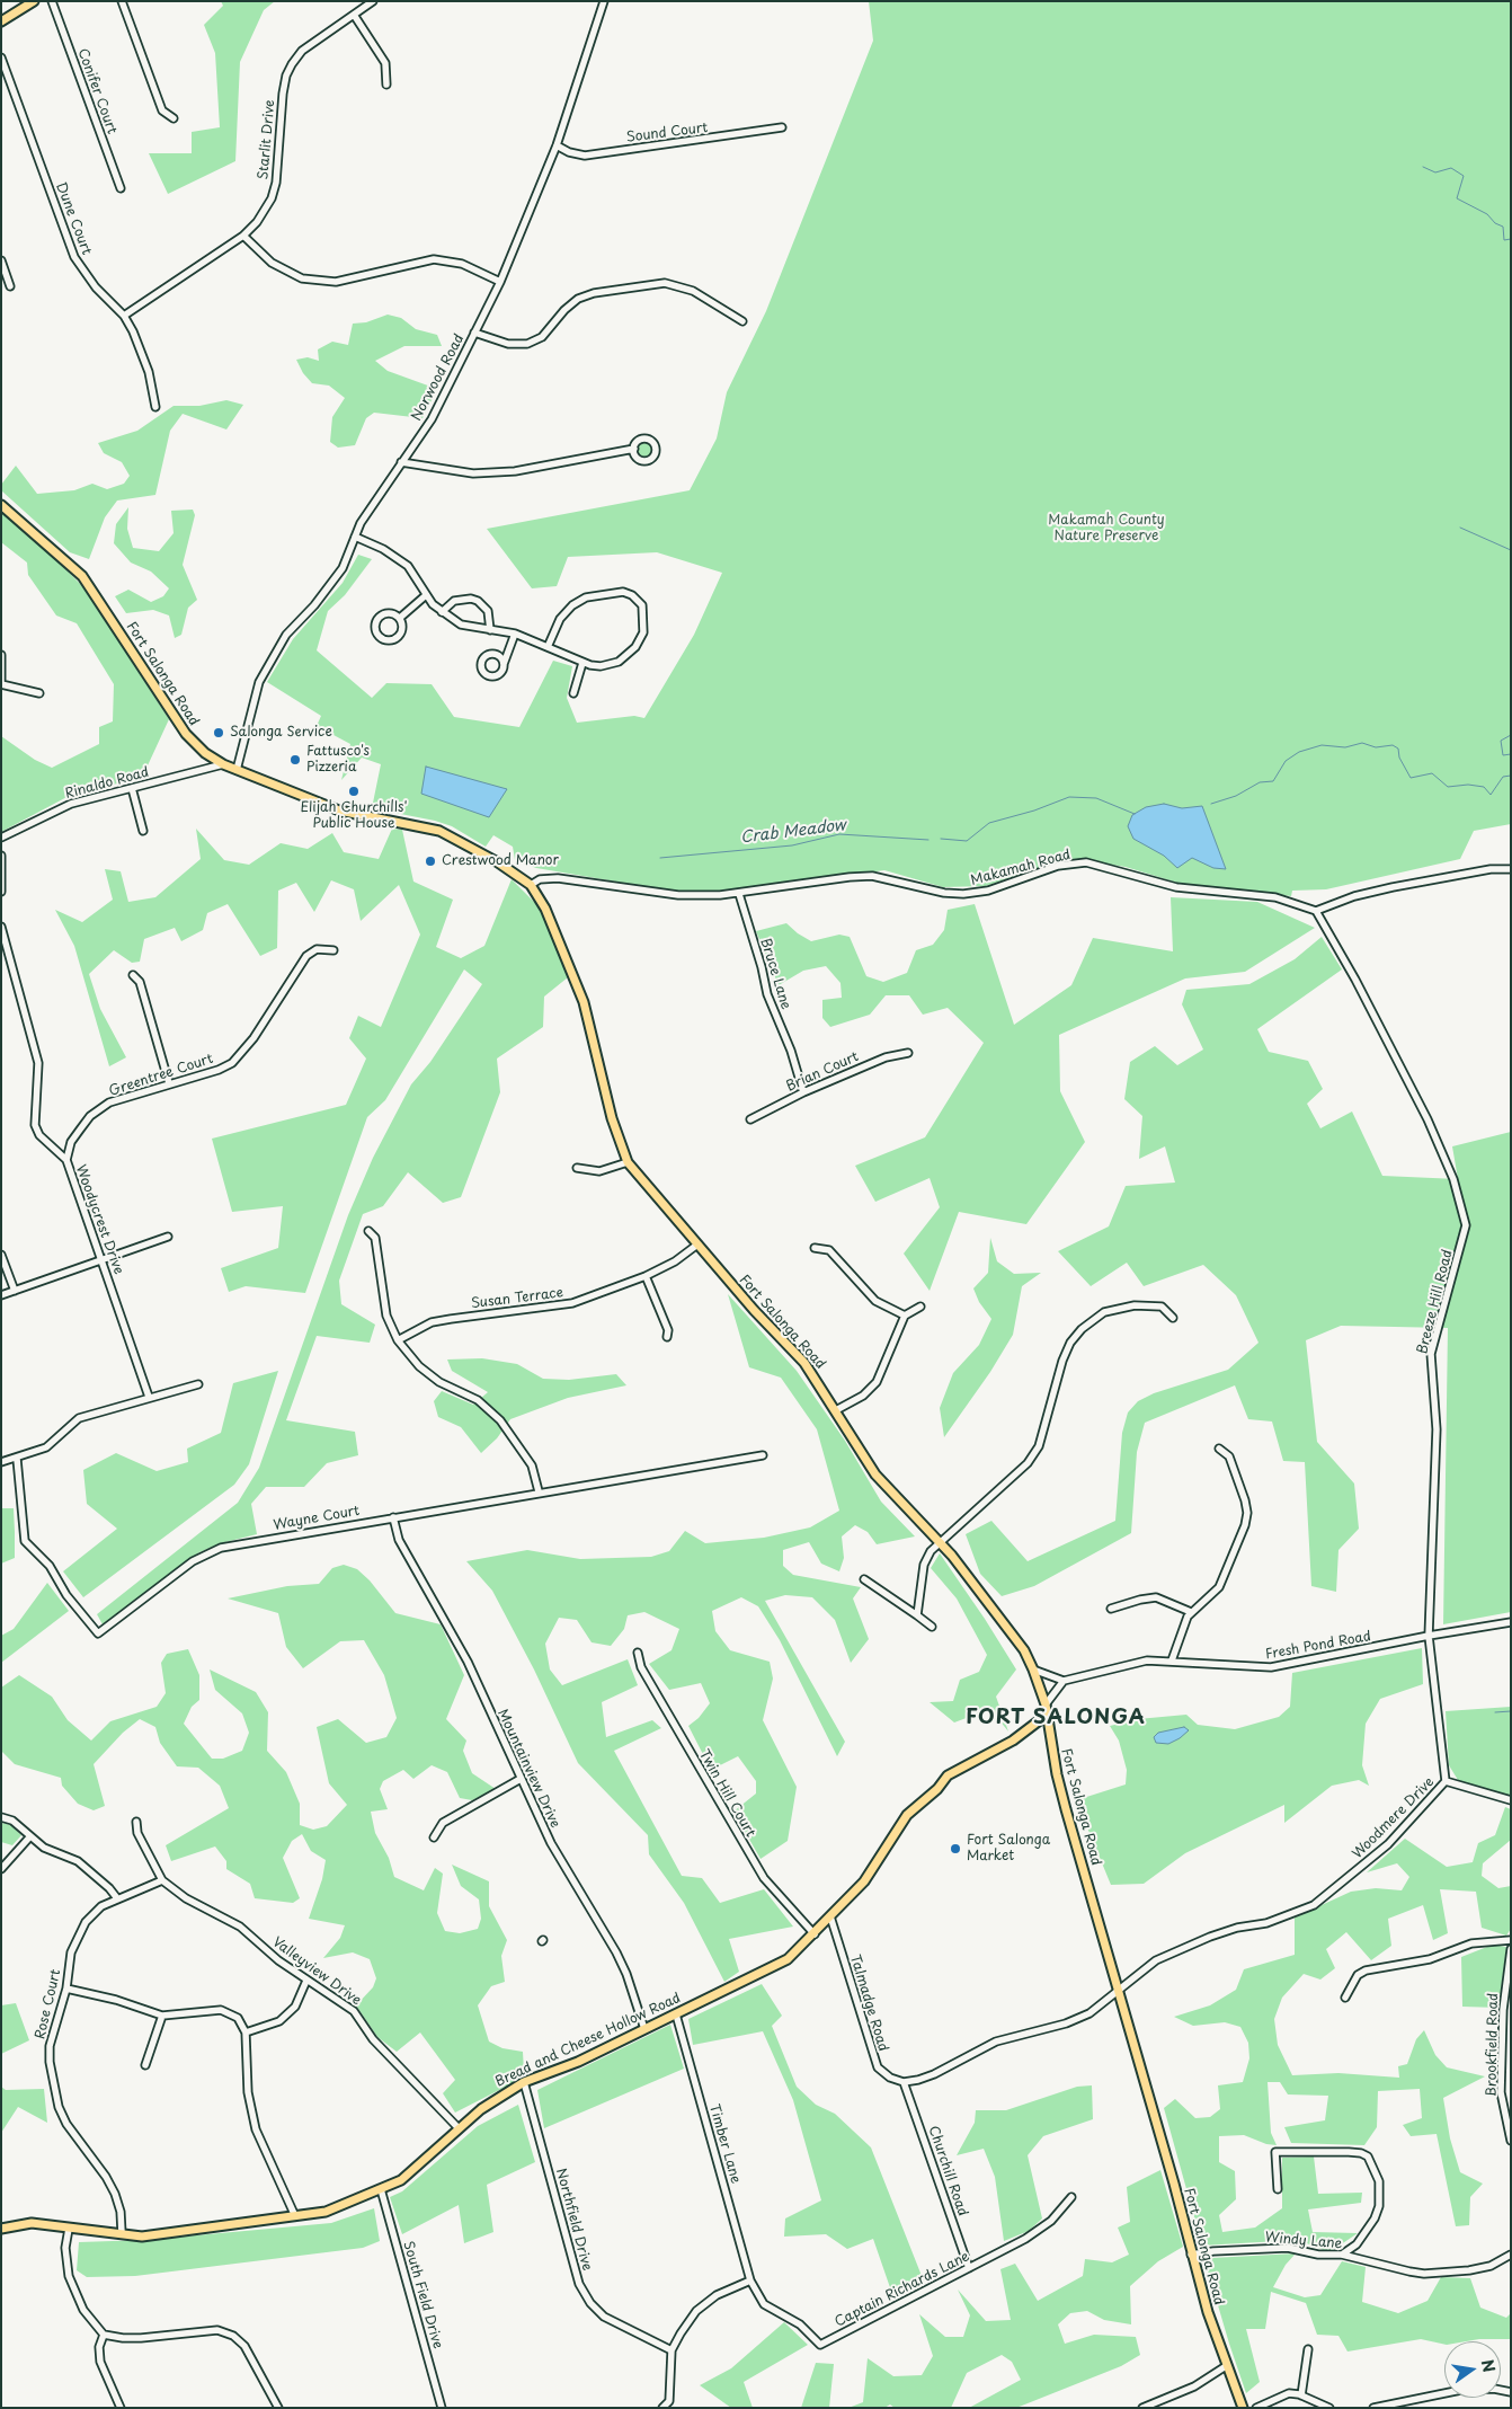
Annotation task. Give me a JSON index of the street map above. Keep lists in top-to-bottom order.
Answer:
{
  "streets": {
    "main road": ["Fort Salonga Road", "Bread and Cheese Hollow Road"],
    "street": [
      "Conifer Court",
      "Sound Court",
      "Starlit Drive",
      "Dune Court",
      "Norwood Road",
      "Rinaldo Road",
      "Makamah Road",
      "Bruce Lane",
      "Brian Court",
      "Greentree Court",
      "Woodycrest Drive",
      "Susan Terrace",
      "Breeze Hill Road",
      "Wayne Court",
      "Fresh Pond Road",
      "Mountainview Drive",
      "Twin Hill Court",
      "Woodmere Drive",
      "Valleyview Drive",
      "Talmadge Road",
      "Rose Court",
      "Brookfield Road",
      "Timber Lane",
      "Churchill Road",
      "Northfield Drive",
      "Windy Lane",
      "Captain Richards Lane",
      "South Field Drive"
    ]
  },
  "crossings": [
    ["Sound Court", "Norwood Road"],
    ["Starlit Drive", "Dune Court"],
    ["Norwood Road", "Fort Salonga Road"],
    ["Fort Salonga Road", "Rinaldo Road"],
    ["Fort Salonga Road", "Makamah Road"],
    ["Fort Salonga Road", "Susan Terrace"],
    ["Fort Salonga Road", "Woodmere Drive"],
    ["Fort Salonga Road", "Bread and Cheese Hollow Road"],
    ["Fort Salonga Road", "Windy Lane"],
    ["Makamah Road", "Bruce Lane"],
    ["Makamah Road", "Breeze Hill Road"],
    ["Bruce Lane", "Brian Court"],
    ["Greentree Court", "Woodycrest Drive"],
    ["Breeze Hill Road", "Fresh Pond Road"],
    ["Breeze Hill Road", "Woodmere Drive"],
    ["Wayne Court", "Mountainview Drive"],
    ["Mountainview Drive", "Bread and Cheese Hollow Road"],
    ["Twin Hill Court", "Bread and Cheese Hollow Road"],
    ["Woodmere Drive", "Talmadge Road"],
    ["Woodmere Drive", "Churchill Road"],
    ["Valleyview Drive", "Rose Court"],
    ["Valleyview Drive", "Bread and Cheese Hollow Road"],
    ["Talmadge Road", "Bread and Cheese Hollow Road"],
    ["Talmadge Road", "Churchill Road"],
    ["Rose Court", "Bread and Cheese Hollow Road"],
    ["Bread and Cheese Hollow Road", "Timber Lane"],
    ["Bread and Cheese Hollow Road", "Northfield Drive"],
    ["Bread and Cheese Hollow Road", "South Field Drive"],
    ["Timber Lane", "Captain Richards Lane"],
    ["Churchill Road", "Captain Richards Lane"]
  ],
  "districts": ["FORT SALONGA"],
  "water": ["Crab Meadow"],
  "parks": ["Makamah County Nature Preserve"],
  "places": [
    "Salonga Service",
    "Fattusco's Pizzeria",
    "Elijah Churchills' Public House",
    "Crestwood Manor",
    "Fort Salonga Market"
  ],
  "north": "right"
}
